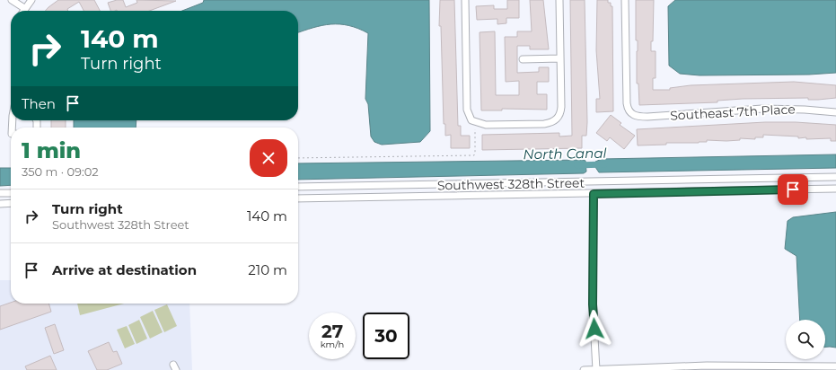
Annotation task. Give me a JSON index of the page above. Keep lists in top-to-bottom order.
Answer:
{
  "streets": {
    "street": ["Southeast 7th Place", "Southwest 328th Street"]
  },
  "water": ["North Canal"],
  "page": {
    "turn": ["140 m", "Turn right"],
    "then": "Then",
    "heading": ["1 min", "350 m · 09:02"],
    "list": [
      {
        "name": "Turn right",
        "note": "Southwest 328th Street",
        "value": "140 m"
      },
      {
        "name": "Arrive at destination",
        "value": "210 m"
      }
    ],
    "speed": "27 km/h",
    "limit": "30"
  }
}
